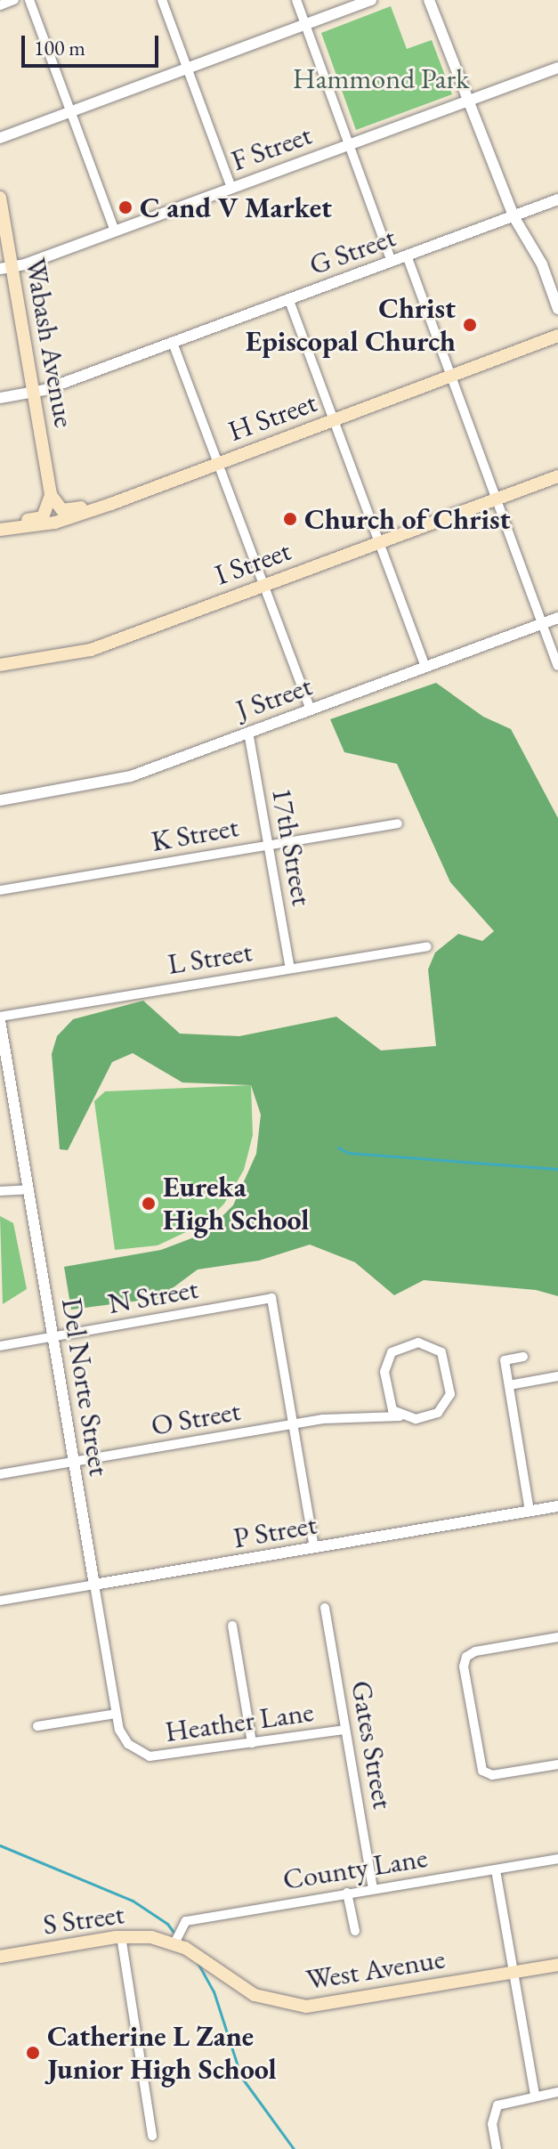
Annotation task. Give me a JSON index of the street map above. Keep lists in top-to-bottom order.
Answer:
{
  "streets": {
    "main road": [
      "Wabash Avenue",
      "H Street",
      "I Street",
      "S Street",
      "West Avenue"
    ],
    "street": [
      "F Street",
      "G Street",
      "J Street",
      "K Street",
      "17th Street",
      "L Street",
      "N Street",
      "Del Norte Street",
      "O Street",
      "P Street",
      "Heather Lane",
      "Gates Street",
      "County Lane"
    ]
  },
  "crossings": [
    ["F Street", "Wabash Avenue"],
    ["G Street", "Wabash Avenue"],
    ["Wabash Avenue", "H Street"],
    ["J Street", "17th Street"],
    ["K Street", "17th Street"],
    ["17th Street", "L Street"],
    ["L Street", "Del Norte Street"],
    ["N Street", "Del Norte Street"],
    ["N Street", "O Street"],
    ["Del Norte Street", "O Street"],
    ["Del Norte Street", "P Street"],
    ["Del Norte Street", "Heather Lane"],
    ["Heather Lane", "Gates Street"],
    ["Gates Street", "County Lane"],
    ["County Lane", "S Street"],
    ["County Lane", "West Avenue"],
    ["S Street", "West Avenue"]
  ],
  "parks": ["Hammond Park"],
  "places": [
    "C and V Market",
    "Christ Episcopal Church",
    "Church of Christ",
    "Eureka High School",
    "Catherine L Zane Junior High School"
  ],
  "scale_bar": "100 m"
}
